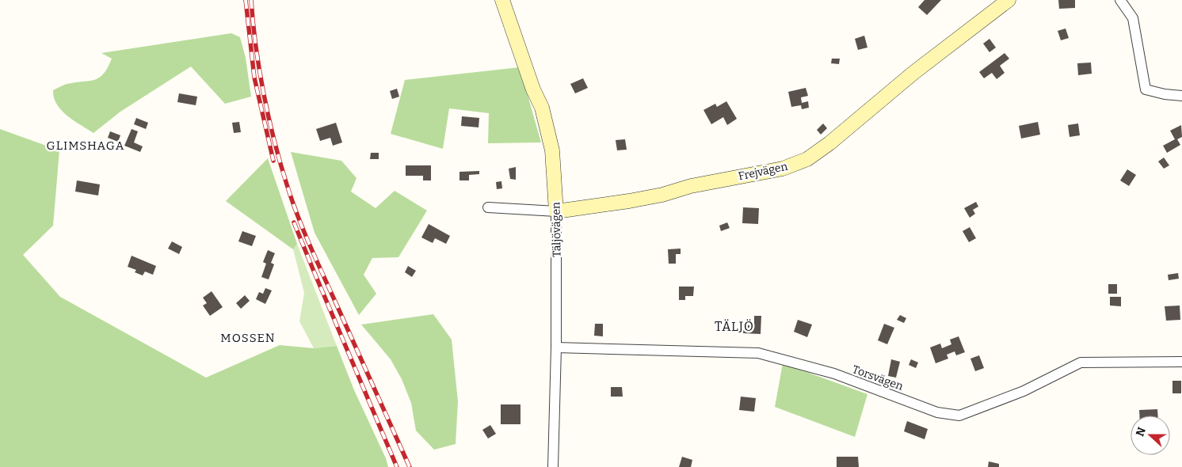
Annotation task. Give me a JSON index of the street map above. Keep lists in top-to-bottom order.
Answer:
{
  "streets": {
    "street": ["Frejvägen", "Täljövägen", "Torsvägen"]
  },
  "crossings": [
    ["Frejvägen", "Täljövägen"],
    ["Täljövägen", "Torsvägen"]
  ],
  "districts": ["GLIMSHAGA", "TÄLJÖ", "MOSSEN"],
  "north": "left"
}
